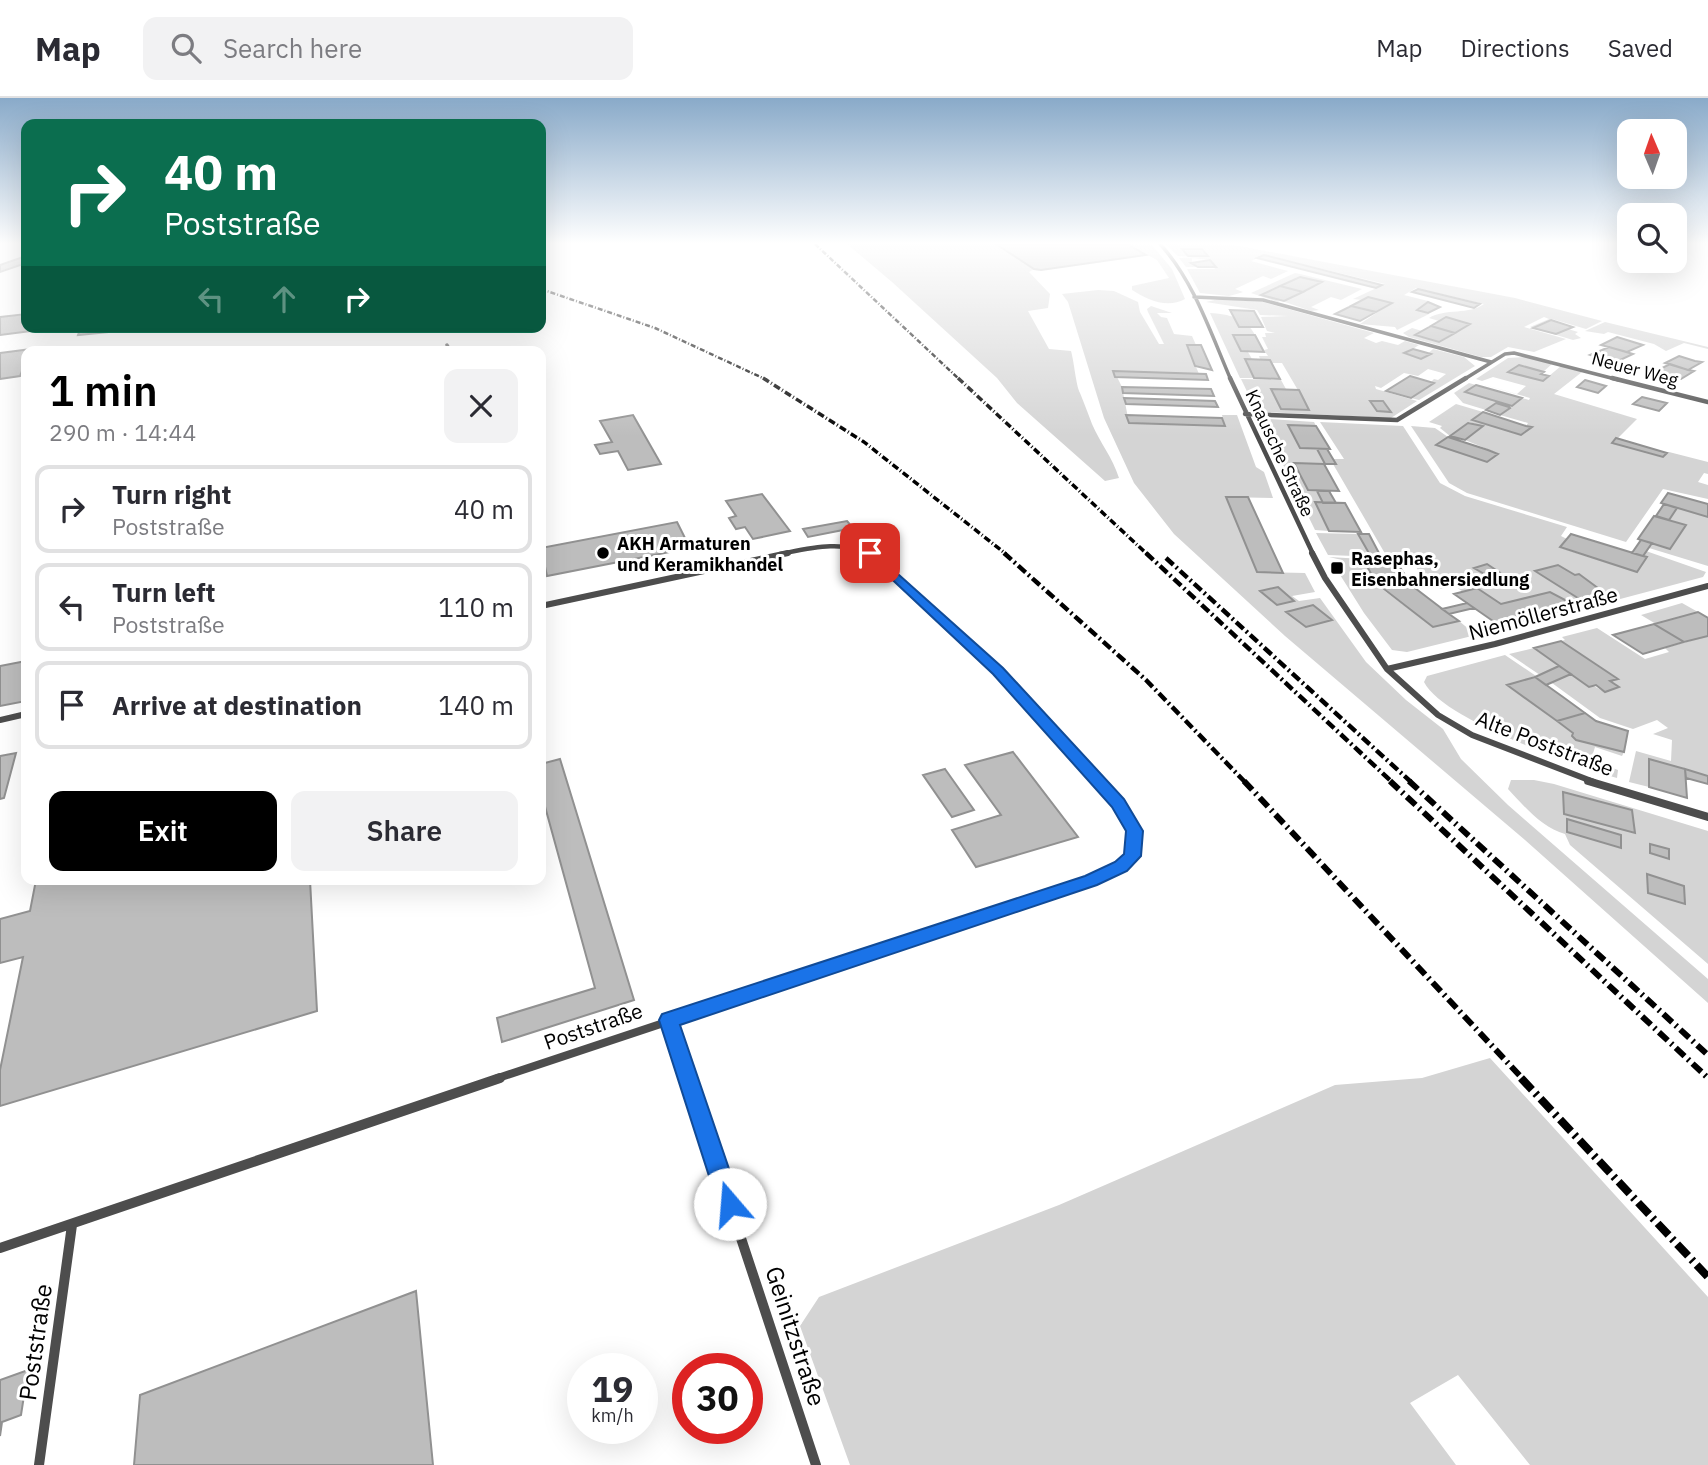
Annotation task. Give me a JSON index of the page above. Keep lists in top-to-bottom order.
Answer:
{
  "streets": {
    "street": [
      "Neuer Weg",
      "Knausche Straße",
      "Niemöllerstraße",
      "Alte Poststraße",
      "Poststraße",
      "Geinitzstraße"
    ]
  },
  "crossings": [
    ["Knausche Straße", "Niemöllerstraße"],
    ["Knausche Straße", "Alte Poststraße"],
    ["Niemöllerstraße", "Alte Poststraße"],
    ["Poststraße", "Geinitzstraße"]
  ],
  "places": {
    "other": ["AKH Armaturen und Keramikhandel"],
    "transit": ["Rasephas, Eisenbahnersiedlung"]
  },
  "north": "top",
  "page": {
    "header": "Map",
    "search": "Search here",
    "nav": ["Map", "Directions", "Saved"],
    "turn": ["40 m", "Poststraße"],
    "heading": ["1 min", "290 m · 14:44"],
    "list": [
      {
        "name": "Turn right",
        "note": "Poststraße",
        "value": "40 m"
      },
      {
        "name": "Turn left",
        "note": "Poststraße",
        "value": "110 m"
      },
      {
        "name": "Arrive at destination",
        "value": "140 m"
      }
    ],
    "buttons": ["Exit", "Share"],
    "speed": "19 km/h",
    "limit": "30"
  }
}
